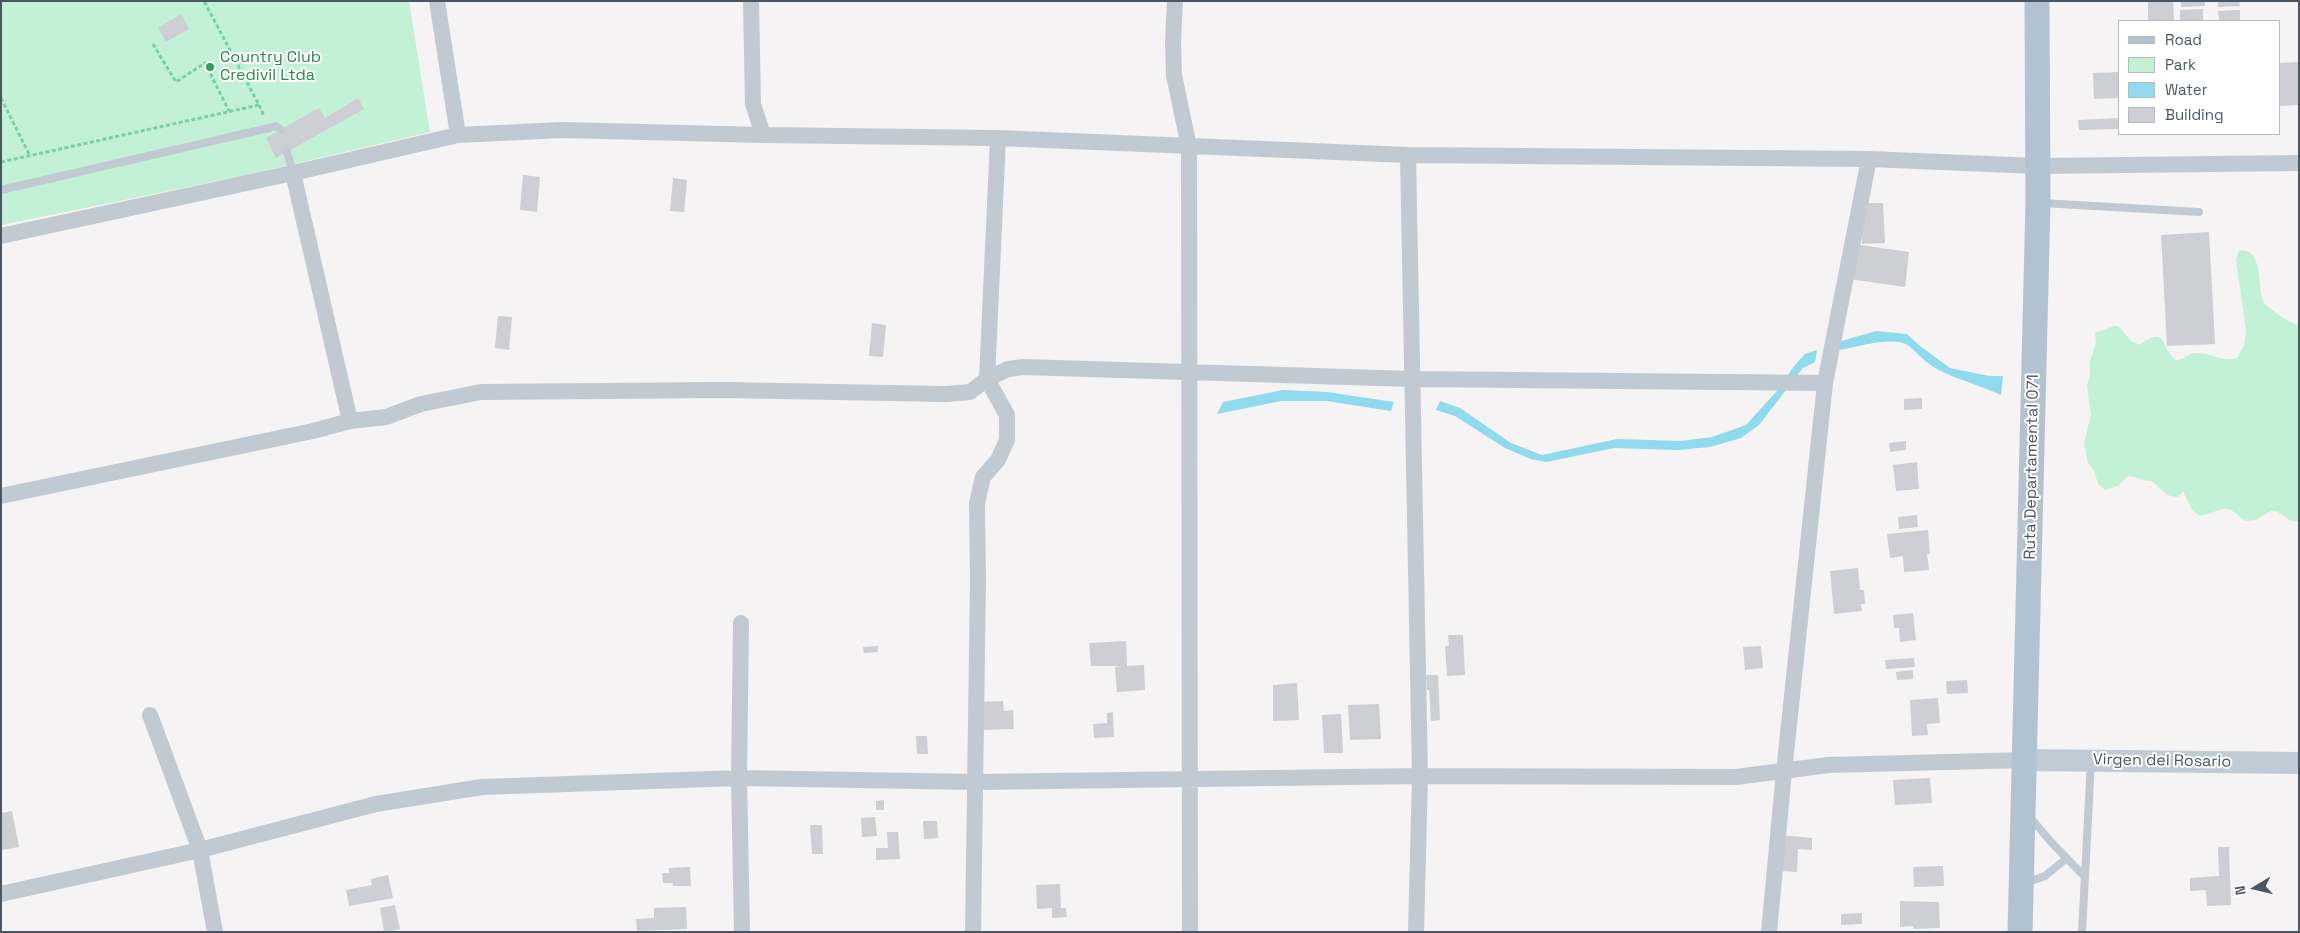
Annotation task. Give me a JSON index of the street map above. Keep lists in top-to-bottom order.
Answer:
{
  "streets": {
    "main road": ["Ruta Departamental 071"],
    "street": ["Virgen del Rosario"]
  },
  "crossings": [
    ["Ruta Departamental 071", "Virgen del Rosario"]
  ],
  "places": ["Country Club Credivil Ltda"],
  "legend": [
    "Road",
    "Park",
    "Water",
    "Building"
  ],
  "north": "left"
}
